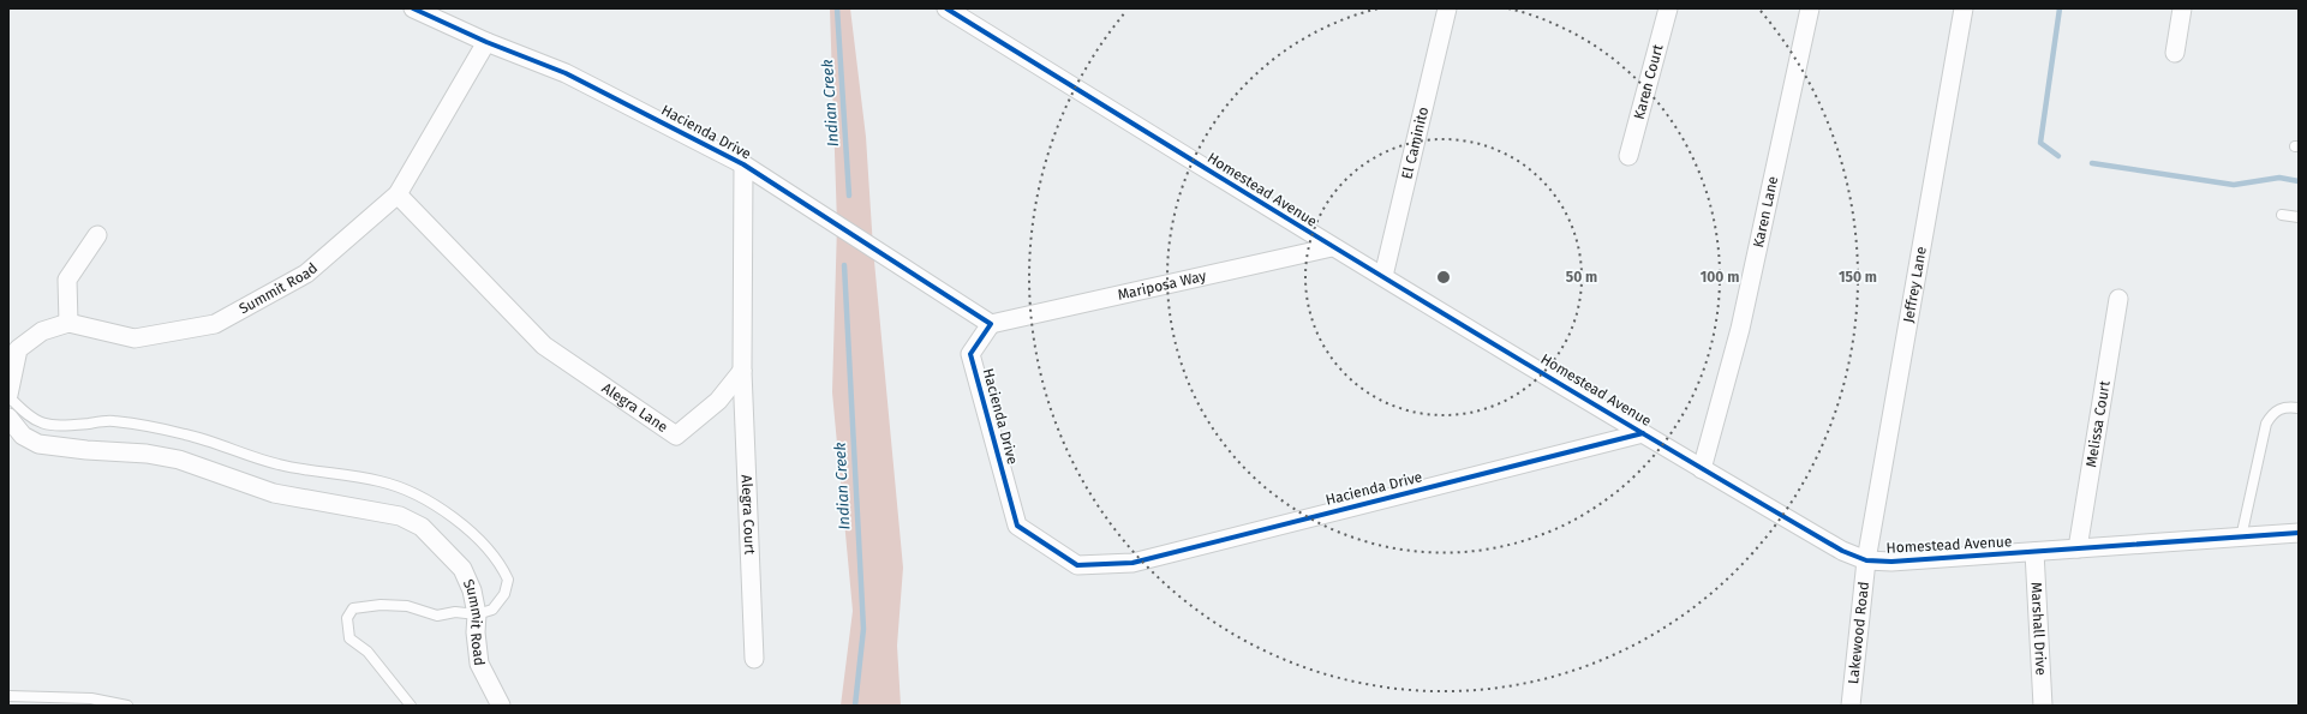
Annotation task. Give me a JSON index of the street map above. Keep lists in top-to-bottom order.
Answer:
{
  "streets": {
    "street": [
      "Karen Court",
      "Hacienda Drive",
      "El Caminito",
      "Homestead Avenue",
      "Karen Lane",
      "Jeffrey Lane",
      "Mariposa Way",
      "Summit Road",
      "Alegra Lane",
      "Melissa Court",
      "Alegra Court",
      "Marshall Drive",
      "Lakewood Road"
    ]
  },
  "crossings": [
    ["Hacienda Drive", "Homestead Avenue"],
    ["Hacienda Drive", "Mariposa Way"],
    ["Hacienda Drive", "Summit Road"],
    ["El Caminito", "Homestead Avenue"],
    ["Homestead Avenue", "Karen Lane"],
    ["Homestead Avenue", "Jeffrey Lane"],
    ["Homestead Avenue", "Mariposa Way"],
    ["Homestead Avenue", "Melissa Court"],
    ["Homestead Avenue", "Marshall Drive"],
    ["Homestead Avenue", "Lakewood Road"],
    ["Jeffrey Lane", "Lakewood Road"],
    ["Summit Road", "Alegra Lane"],
    ["Alegra Lane", "Alegra Court"]
  ],
  "water": ["Indian Creek"],
  "rings": ["50 m", "100 m", "150 m"]
}
